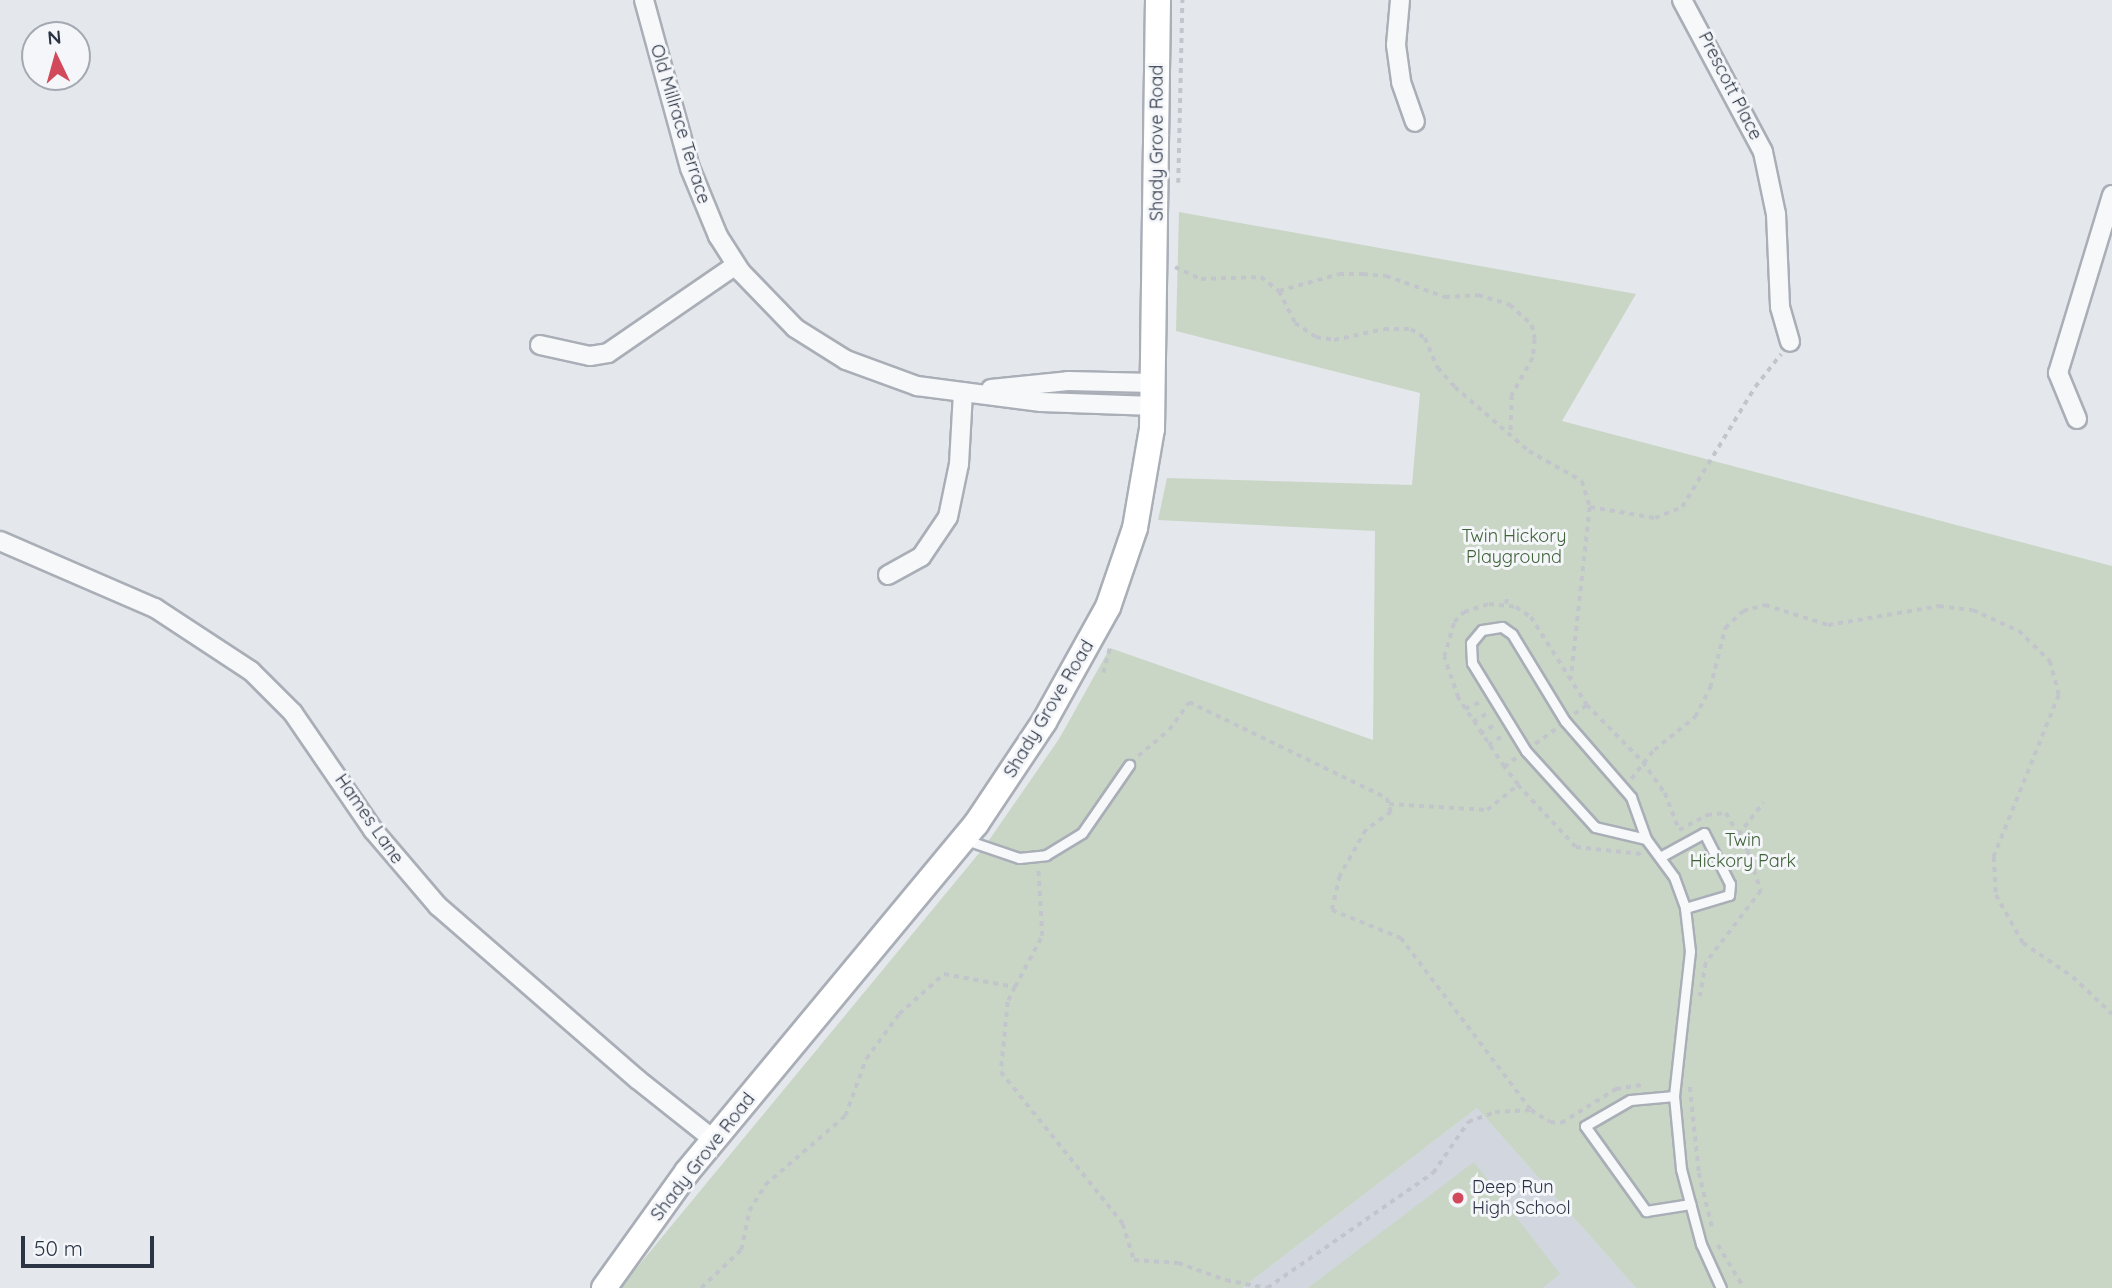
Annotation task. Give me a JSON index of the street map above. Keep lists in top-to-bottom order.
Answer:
{
  "streets": {
    "main road": ["Shady Grove Road"],
    "street": ["Prescott Place", "Old Millrace Terrace", "Hames Lane"]
  },
  "crossings": [
    ["Old Millrace Terrace", "Shady Grove Road"],
    ["Shady Grove Road", "Hames Lane"]
  ],
  "parks": ["Twin Hickory Playground", "Twin Hickory Park"],
  "places": ["Deep Run High School"],
  "scale_bar": "50 m",
  "north": "top"
}
